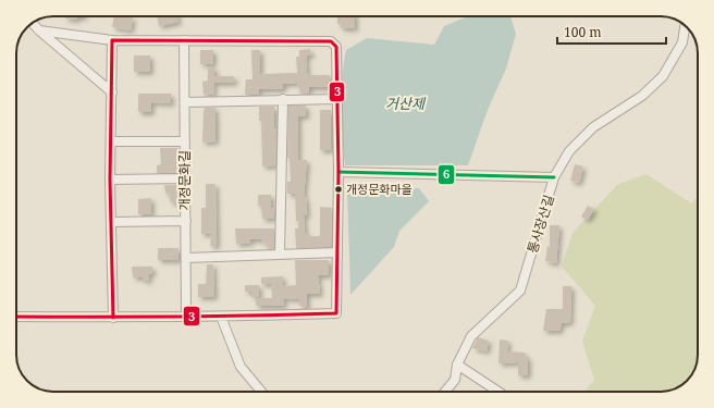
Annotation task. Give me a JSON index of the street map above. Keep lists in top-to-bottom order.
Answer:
{
  "streets": {
    "street": ["개정문화길", "통사장산길"]
  },
  "water": ["거산제"],
  "places": ["개정문화마을"],
  "lines": ["transit line 3", "transit line 6"],
  "scale_bar": "100 m"
}
